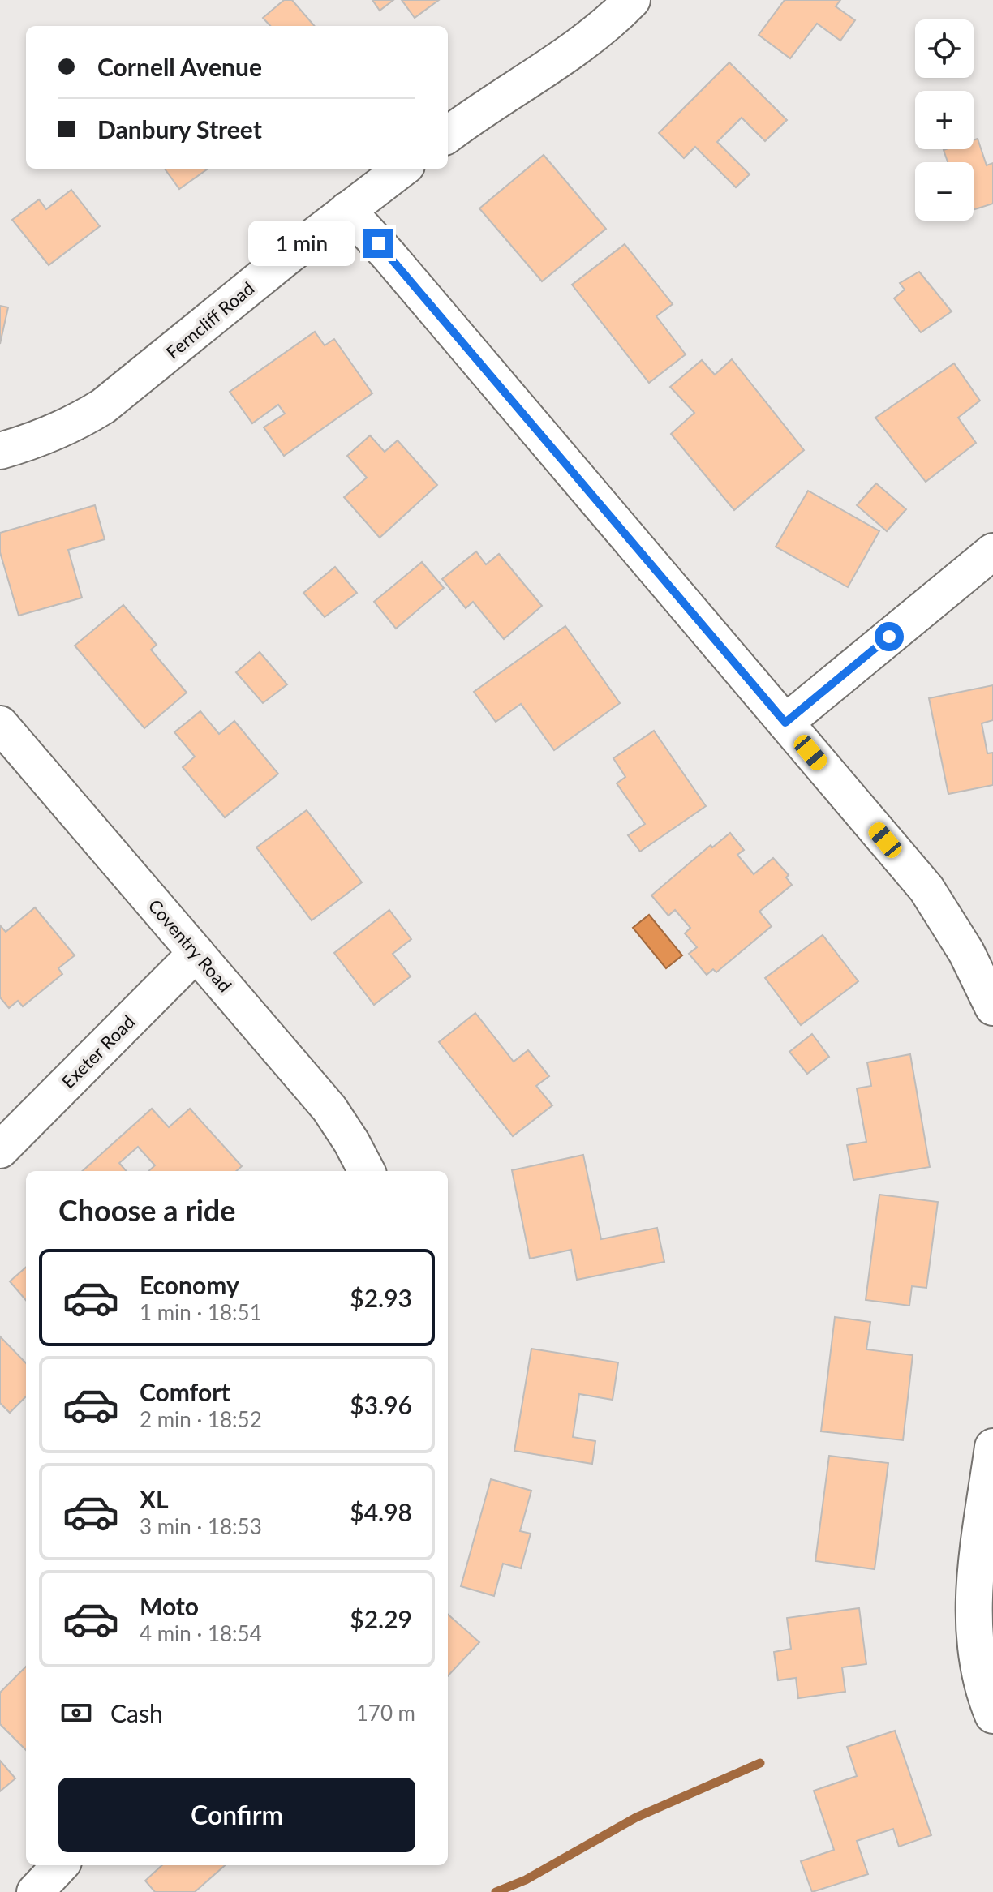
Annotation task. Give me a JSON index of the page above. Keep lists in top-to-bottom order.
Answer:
{
  "streets": {
    "street": ["Ferncliff Road", "Coventry Road", "Exeter Road"]
  },
  "crossings": [
    ["Coventry Road", "Exeter Road"]
  ],
  "page": {
    "map_buttons": ["+", "−"],
    "banner": ["Cornell Avenue", "Danbury Street"],
    "bubble": "1 min",
    "heading": "Choose a ride",
    "list": [
      {
        "name": "Economy",
        "note": "1 min · 18:51",
        "value": "$2.93"
      },
      {
        "name": "Comfort",
        "note": "2 min · 18:52",
        "value": "$3.96"
      },
      {
        "name": "XL",
        "note": "3 min · 18:53",
        "value": "$4.98"
      },
      {
        "name": "Moto",
        "note": "4 min · 18:54",
        "value": "$2.29"
      }
    ],
    "pay": ["Cash", "170 m"],
    "buttons": "Confirm"
  }
}
